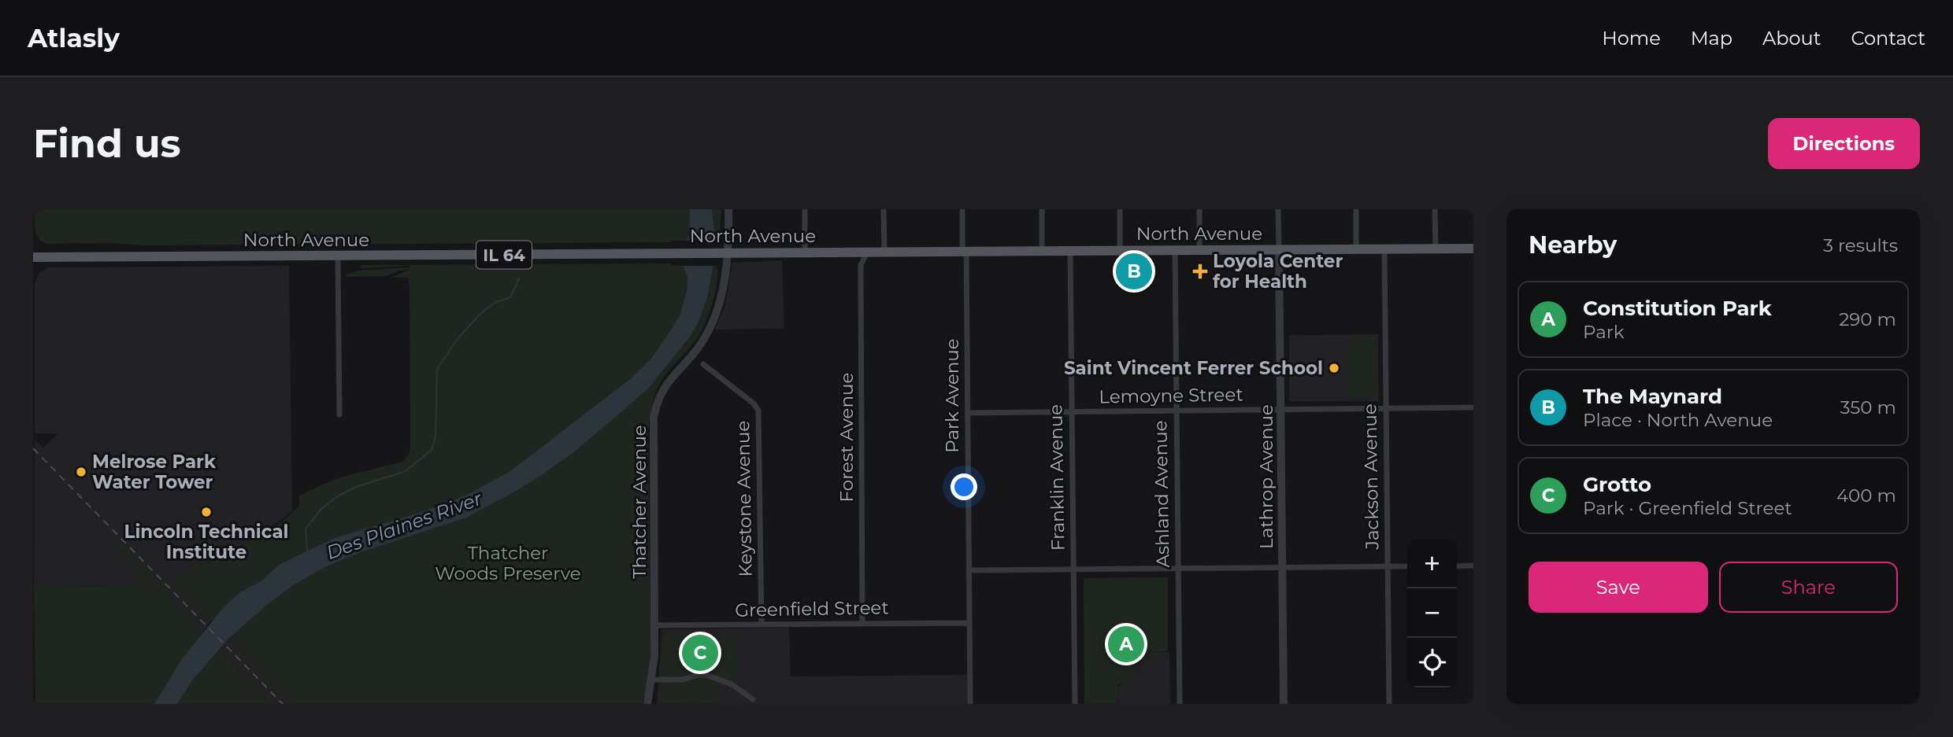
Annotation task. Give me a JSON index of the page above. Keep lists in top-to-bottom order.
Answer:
{
  "streets": {
    "main road": ["North Avenue", "IL 64"],
    "street": [
      "Park Avenue",
      "Lemoyne Street",
      "Forest Avenue",
      "Lathrop Avenue",
      "Jackson Avenue",
      "Franklin Avenue",
      "Ashland Avenue",
      "Keystone Avenue",
      "Thatcher Avenue",
      "Greenfield Street"
    ]
  },
  "crossings": [
    ["North Avenue", "Park Avenue"],
    ["North Avenue", "Forest Avenue"],
    ["North Avenue", "Lathrop Avenue"],
    ["North Avenue", "Jackson Avenue"],
    ["North Avenue", "Franklin Avenue"],
    ["North Avenue", "Ashland Avenue"],
    ["North Avenue", "Thatcher Avenue"],
    ["Park Avenue", "Lemoyne Street"],
    ["Park Avenue", "Greenfield Street"],
    ["Lemoyne Street", "Lathrop Avenue"],
    ["Lemoyne Street", "Jackson Avenue"],
    ["Lemoyne Street", "Franklin Avenue"],
    ["Lemoyne Street", "Ashland Avenue"],
    ["Forest Avenue", "Greenfield Street"],
    ["Keystone Avenue", "Greenfield Street"],
    ["Thatcher Avenue", "Greenfield Street"]
  ],
  "water": ["Des Plaines River"],
  "parks": ["Thatcher Woods Preserve"],
  "places": {
    "health": ["Loyola Center for Health"],
    "other": ["Saint Vincent Ferrer School", "Melrose Park Water Tower", "Lincoln Technical Institute"]
  },
  "page": {
    "header": "Atlasly",
    "nav": [
      "Home",
      "Map",
      "About",
      "Contact"
    ],
    "buttons": [
      "Directions",
      ["Save", "Share"]
    ],
    "title": "Find us",
    "heading": ["Nearby", "3 results"],
    "pins": ["B", "A", "C"],
    "list": [
      {
        "mark": "A",
        "name": "Constitution Park",
        "note": "Park",
        "value": "290 m"
      },
      {
        "mark": "B",
        "name": "The Maynard",
        "note": "Place · North Avenue",
        "value": "350 m"
      },
      {
        "mark": "C",
        "name": "Grotto",
        "note": "Park · Greenfield Street",
        "value": "400 m"
      }
    ],
    "map_buttons": ["+", "−"]
  }
}
